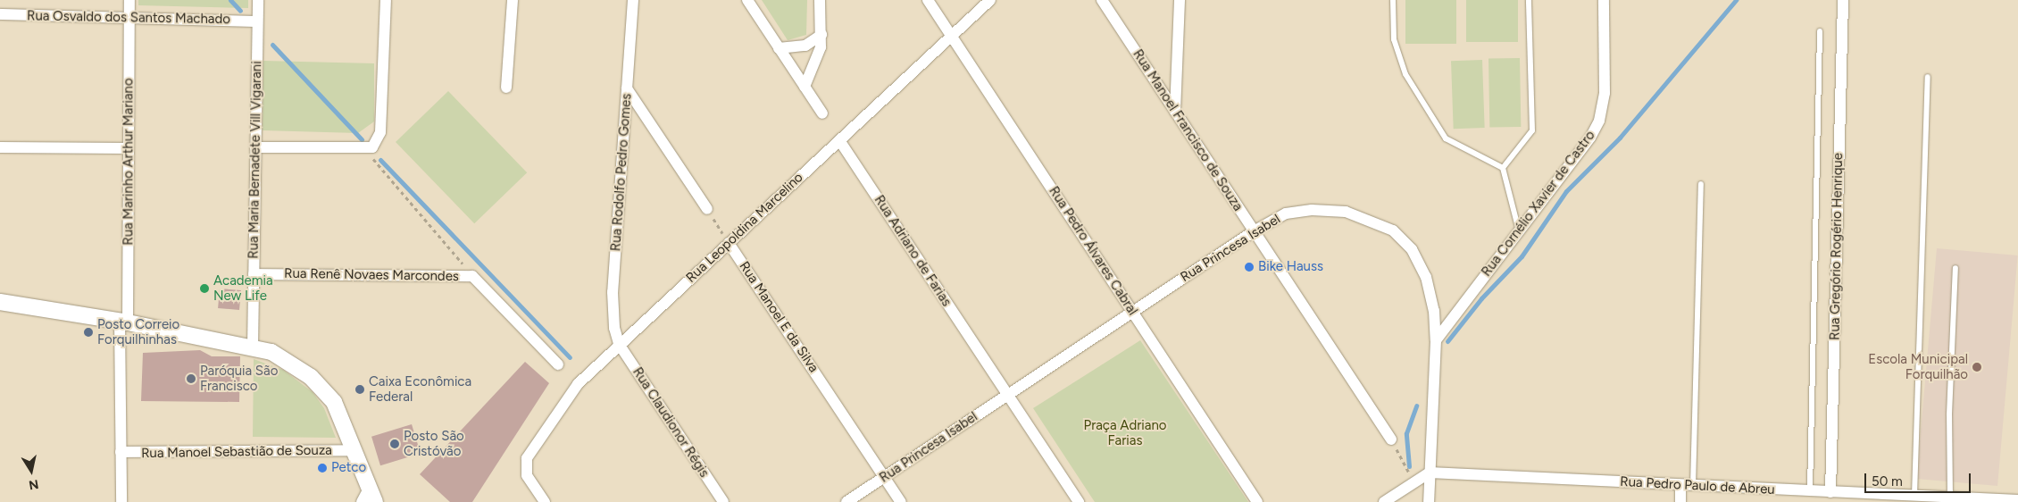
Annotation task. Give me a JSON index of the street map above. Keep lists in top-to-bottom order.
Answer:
{
  "streets": {
    "street": [
      "Rua Osvaldo dos Santos Machado",
      "Rua Manoel Francisco de Souza",
      "Rua Maria Bernadete Vill Vigarani",
      "Rua Marinho Arthur Mariano",
      "Rua Rodolfo Pedro Gomes",
      "Rua Cornélio Xavier de Castro",
      "Rua Leopoldina Marcelino",
      "Rua Gregório Rogério Henrique",
      "Rua Princesa Isabel",
      "Rua Adriano de Farias",
      "Rua Pedro Álvares Cabral",
      "Rua Renê Novaes Marcondes",
      "Rua Manoel E da Silva",
      "Rua Claudionor Régis",
      "Rua Manoel Sebastião de Souza",
      "Rua Pedro Paulo de Abreu"
    ]
  },
  "crossings": [
    ["Rua Osvaldo dos Santos Machado", "Rua Maria Bernadete Vill Vigarani"],
    ["Rua Osvaldo dos Santos Machado", "Rua Marinho Arthur Mariano"],
    ["Rua Manoel Francisco de Souza", "Rua Princesa Isabel"],
    ["Rua Maria Bernadete Vill Vigarani", "Rua Renê Novaes Marcondes"],
    ["Rua Marinho Arthur Mariano", "Rua Manoel Sebastião de Souza"],
    ["Rua Rodolfo Pedro Gomes", "Rua Leopoldina Marcelino"],
    ["Rua Rodolfo Pedro Gomes", "Rua Claudionor Régis"],
    ["Rua Cornélio Xavier de Castro", "Rua Princesa Isabel"],
    ["Rua Leopoldina Marcelino", "Rua Adriano de Farias"],
    ["Rua Leopoldina Marcelino", "Rua Pedro Álvares Cabral"],
    ["Rua Leopoldina Marcelino", "Rua Manoel E da Silva"],
    ["Rua Leopoldina Marcelino", "Rua Claudionor Régis"],
    ["Rua Gregório Rogério Henrique", "Rua Pedro Paulo de Abreu"],
    ["Rua Princesa Isabel", "Rua Adriano de Farias"],
    ["Rua Princesa Isabel", "Rua Pedro Álvares Cabral"],
    ["Rua Princesa Isabel", "Rua Manoel E da Silva"],
    ["Rua Princesa Isabel", "Rua Pedro Paulo de Abreu"]
  ],
  "parks": ["Praça Adriano Farias"],
  "places": [
    "Bike Hauss",
    "Academia New Life",
    "Posto Correio Forquilhinhas",
    "Escola Municipal Forquilhão",
    "Paróquia São Francisco",
    "Caixa Econômica Federal",
    "Posto São Cristóvão",
    "Petco"
  ],
  "scale_bar": "50 m",
  "north": "bottom"
}
